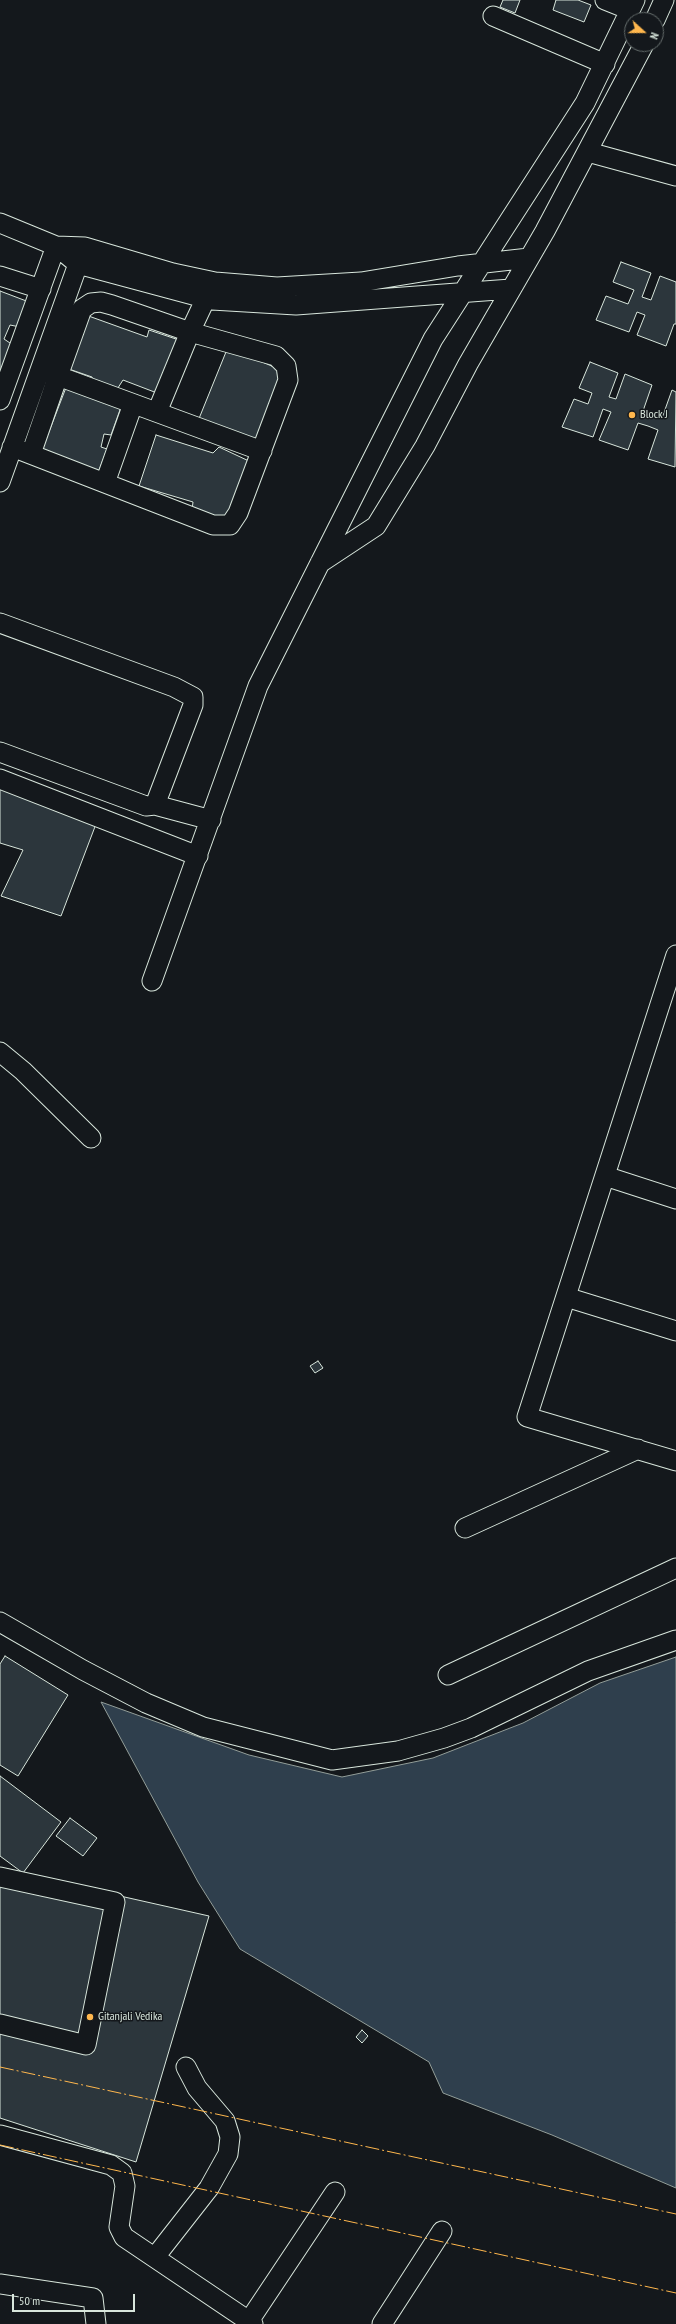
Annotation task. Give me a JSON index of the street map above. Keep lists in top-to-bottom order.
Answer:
{
  "places": ["Block J", "Gitanjali Vedika"],
  "scale_bar": "50 m",
  "north": "right"
}
